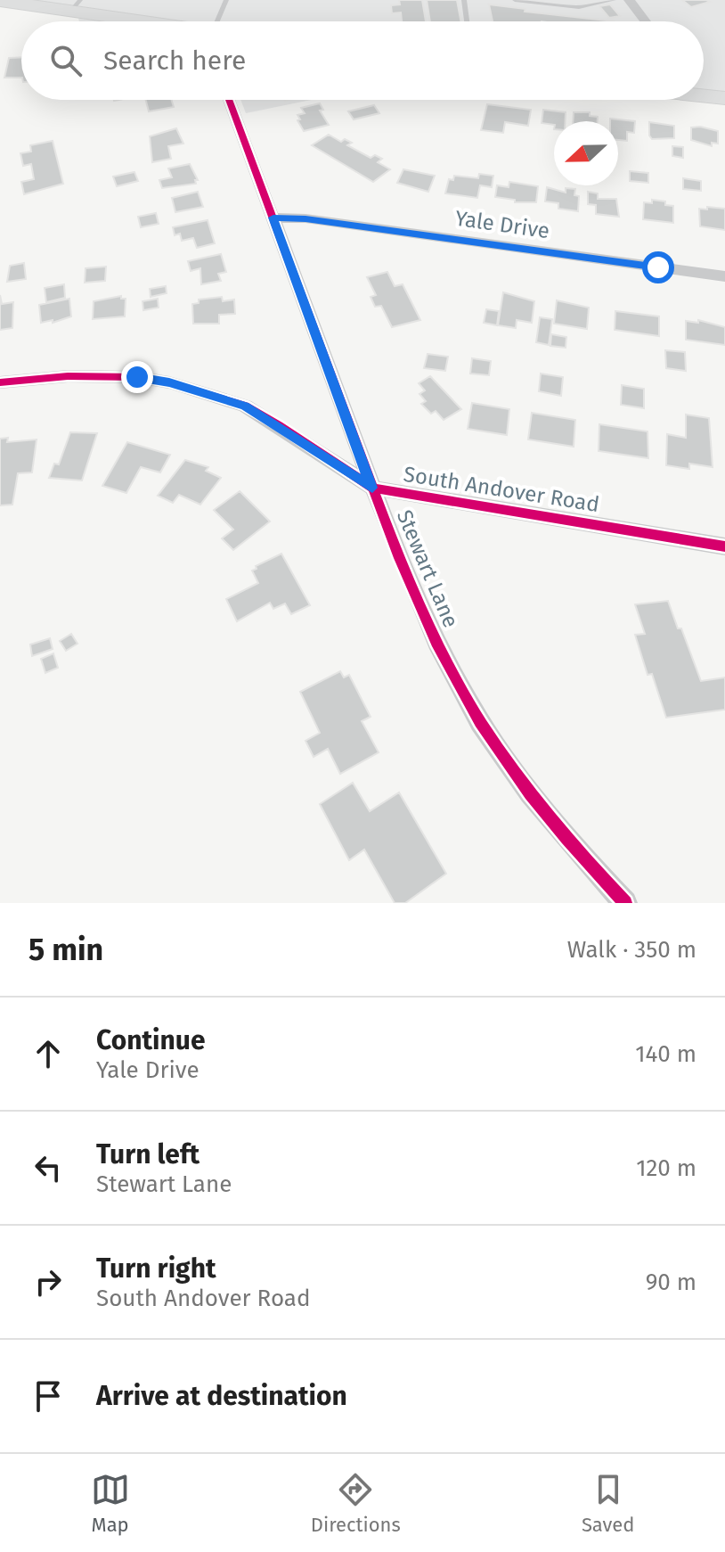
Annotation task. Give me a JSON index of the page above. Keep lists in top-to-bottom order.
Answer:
{
  "streets": {
    "street": ["Yale Drive", "South Andover Road", "Stewart Lane"]
  },
  "crossings": [
    ["Yale Drive", "Stewart Lane"],
    ["South Andover Road", "Stewart Lane"]
  ],
  "north": "left",
  "page": {
    "search": "Search here",
    "heading": ["5 min", "Walk · 350 m"],
    "list": [
      ["Continue", "Yale Drive", "140 m"],
      ["Turn left", "Stewart Lane", "120 m"],
      ["Turn right", "South Andover Road", "90 m"],
      "Arrive at destination"
    ],
    "nav": ["Map", "Directions", "Saved"]
  }
}
